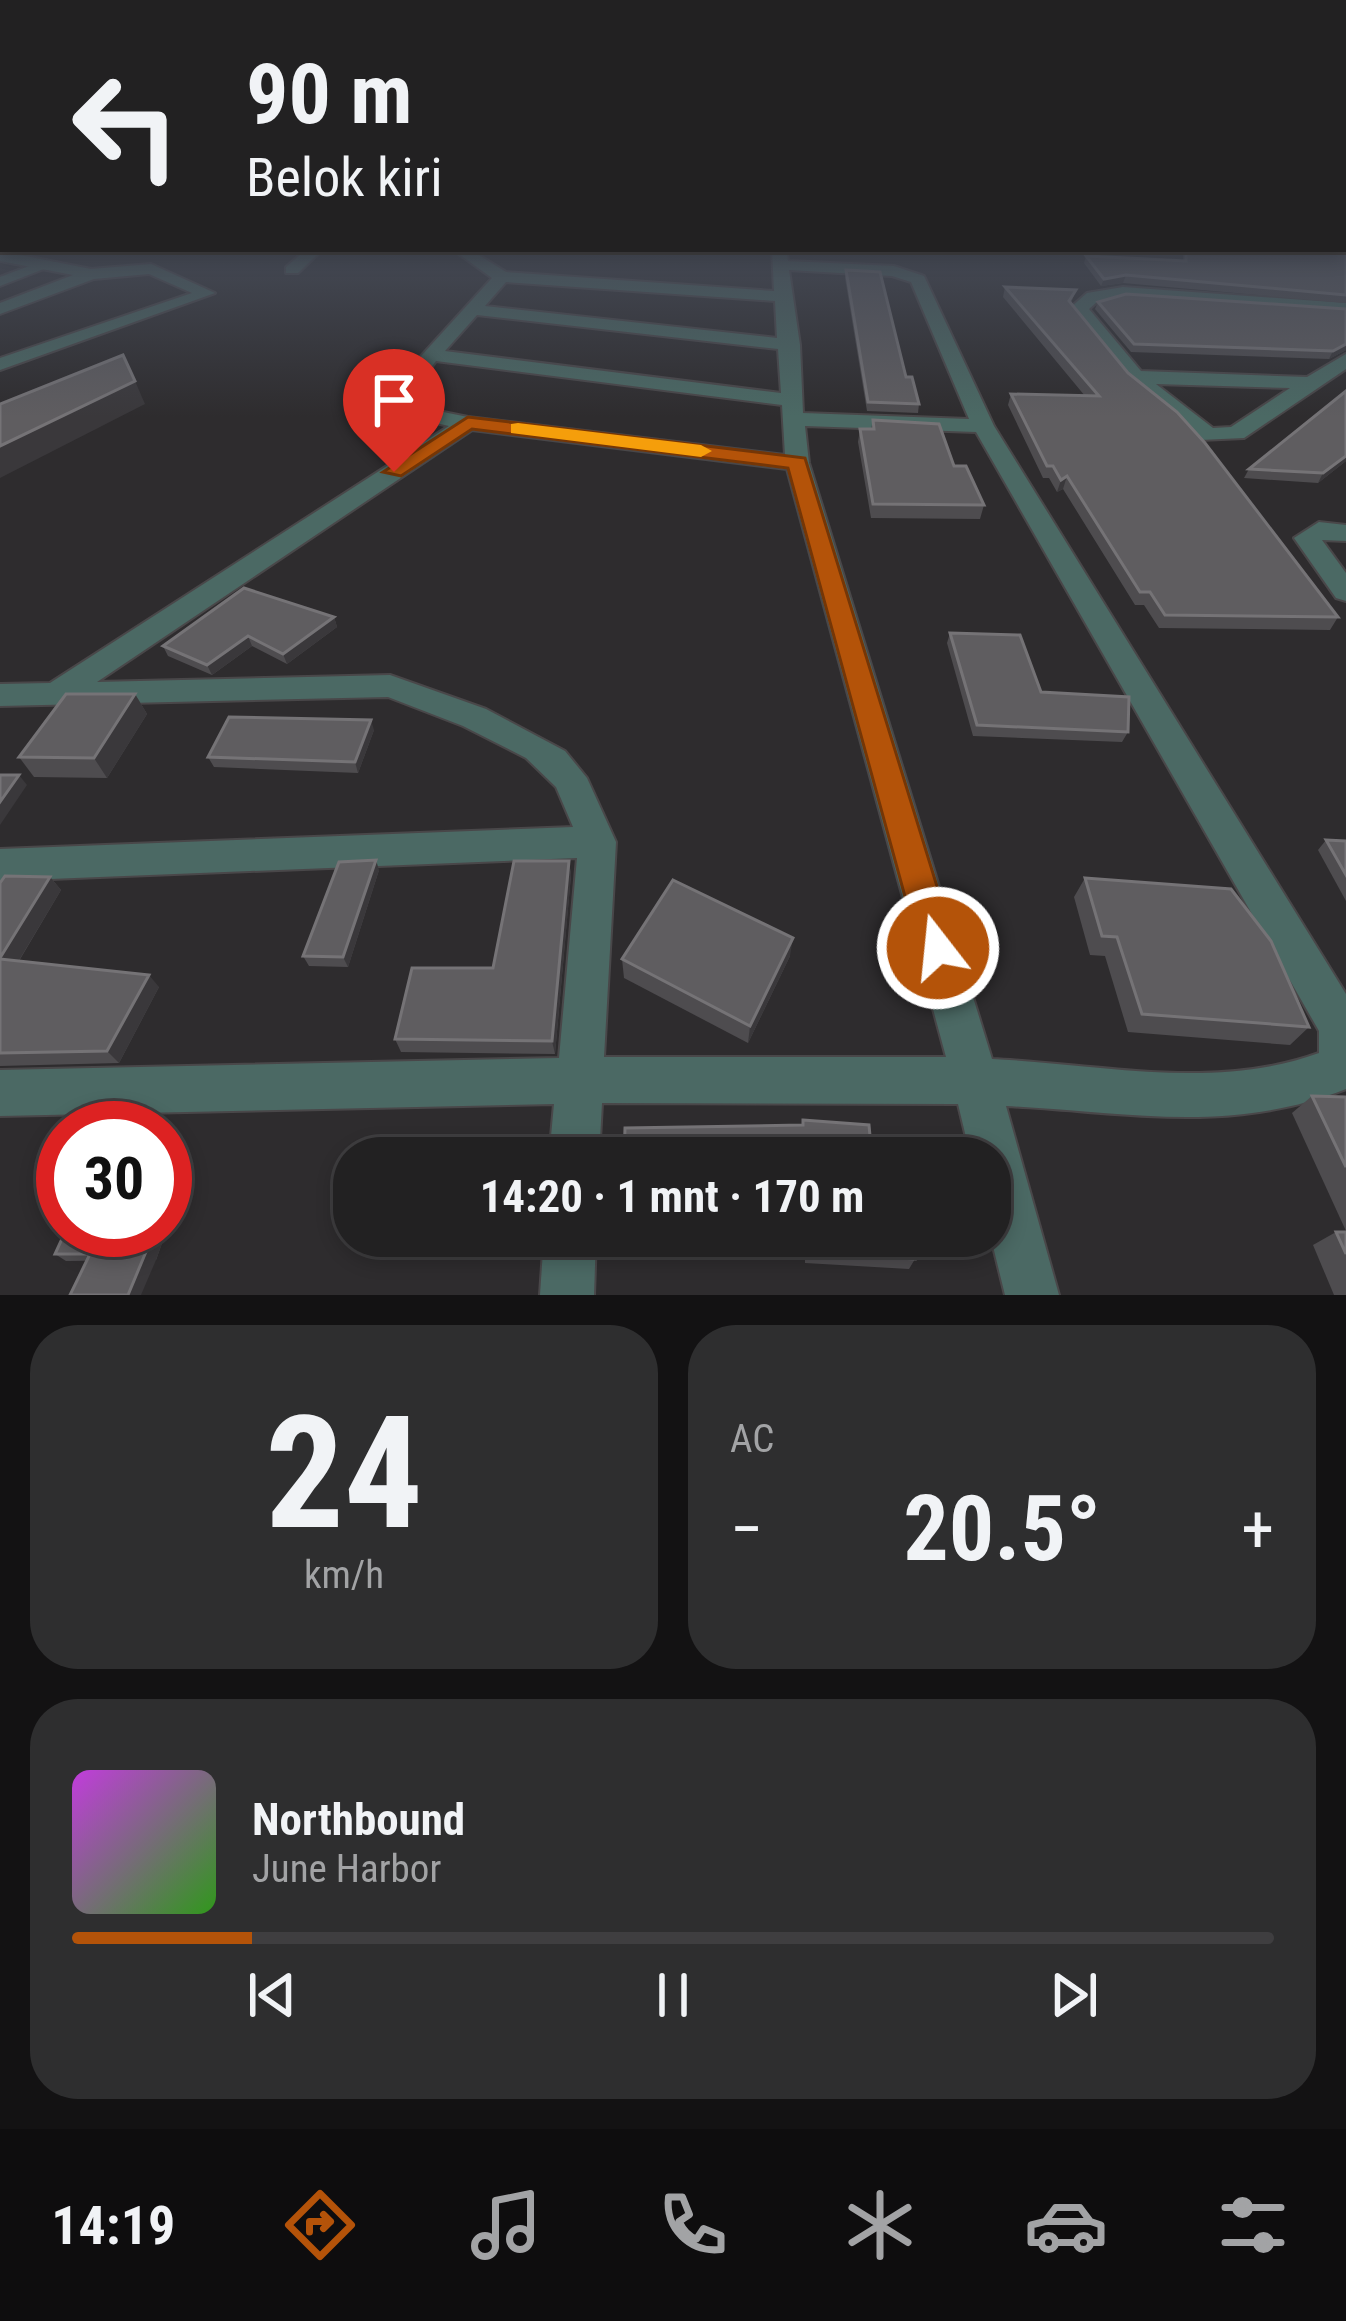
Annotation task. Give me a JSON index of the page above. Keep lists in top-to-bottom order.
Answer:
{
  "page": {
    "turn": ["90 m", "Belok kiri"],
    "limit": "30",
    "trip": "14:20 · 1 mnt · 170 m",
    "tile": [
      ["24", "km/h"],
      "AC"
    ],
    "heat": ["−", "20.5°", "+"],
    "song": ["Northbound", "June Harbor"],
    "tabs": "14:19"
  }
}
